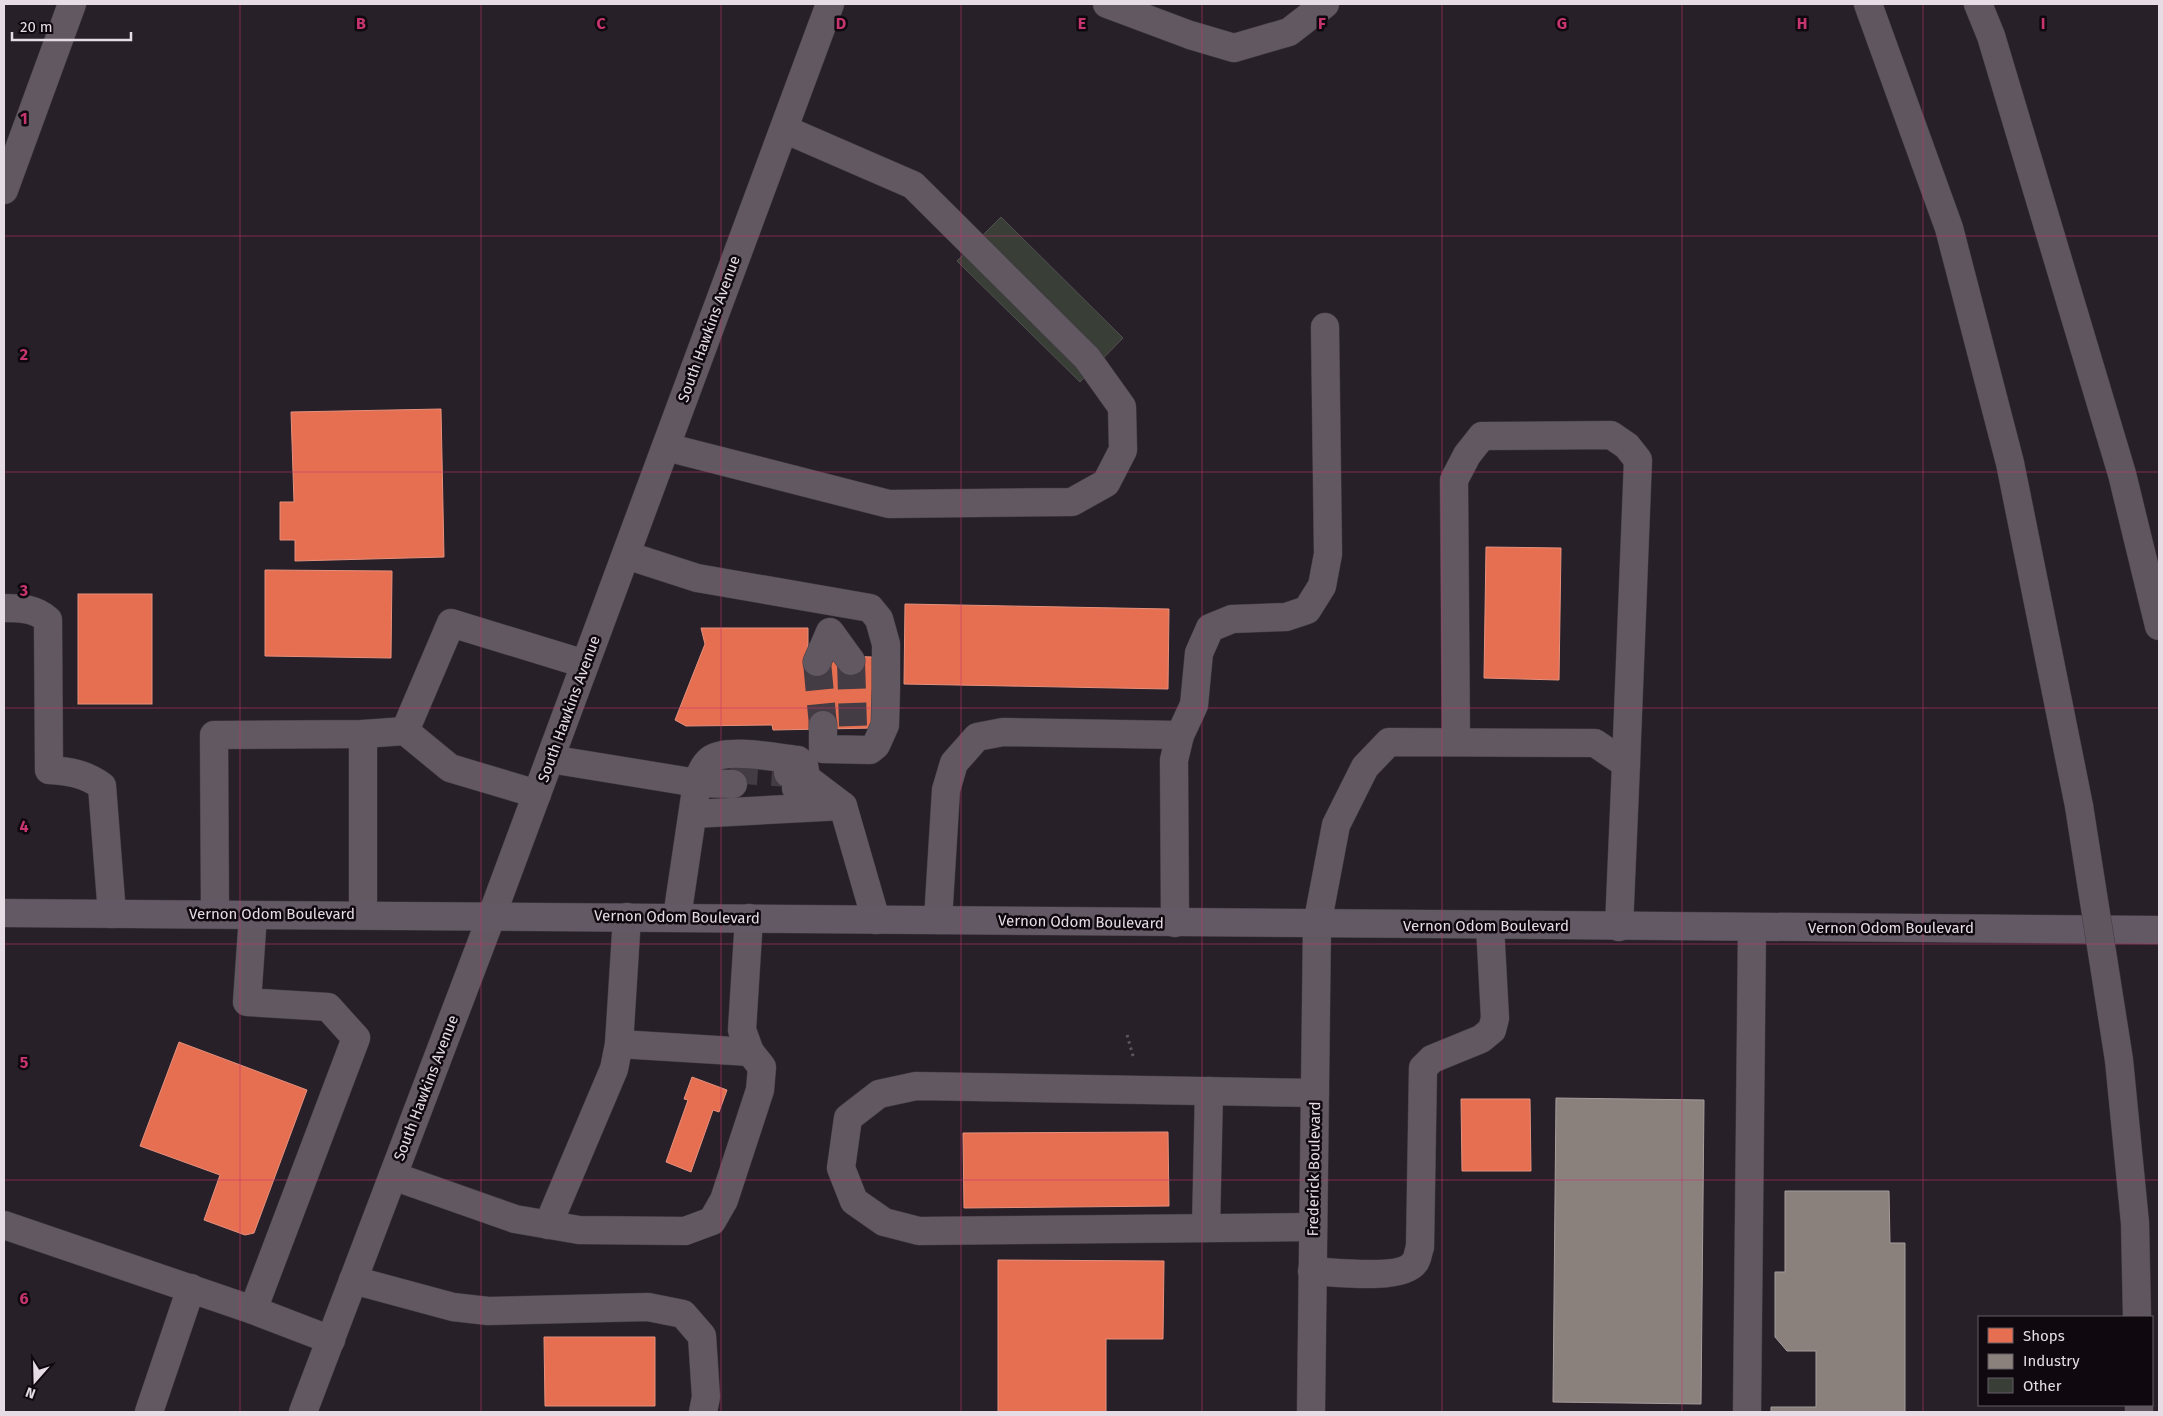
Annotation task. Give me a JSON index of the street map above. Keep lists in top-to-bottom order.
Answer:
{
  "streets": {
    "main road": ["Vernon Odom Boulevard"],
    "street": ["South Hawkins Avenue", "Frederick Boulevard"]
  },
  "crossings": [
    ["South Hawkins Avenue", "Vernon Odom Boulevard"],
    ["Vernon Odom Boulevard", "Frederick Boulevard"]
  ],
  "legend": ["Shops", "Industry", "Other"],
  "scale_bar": "20 m",
  "north": "bottom",
  "grid": {
    "columns": [
      "B",
      "C",
      "D",
      "E",
      "F",
      "G",
      "H",
      "I"
    ],
    "rows": [
      "1",
      "2",
      "3",
      "4",
      "5",
      "6"
    ]
  }
}
